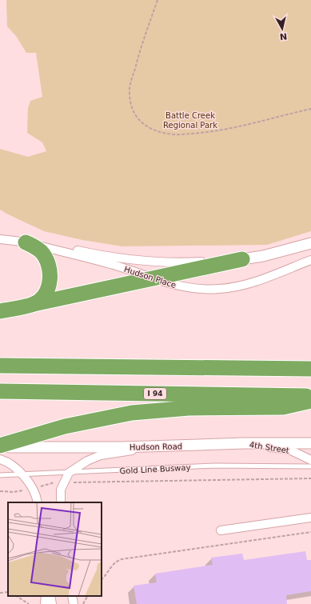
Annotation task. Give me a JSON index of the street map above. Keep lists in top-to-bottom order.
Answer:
{
  "streets": {
    "highway": ["I 94"],
    "street": ["Hudson Place", "Hudson Road", "4th Street"],
    "lane": ["Gold Line Busway"]
  },
  "crossings": [
    ["Hudson Road", "4th Street"]
  ],
  "parks": ["Battle Creek Regional Park"],
  "north": "bottom"
}
